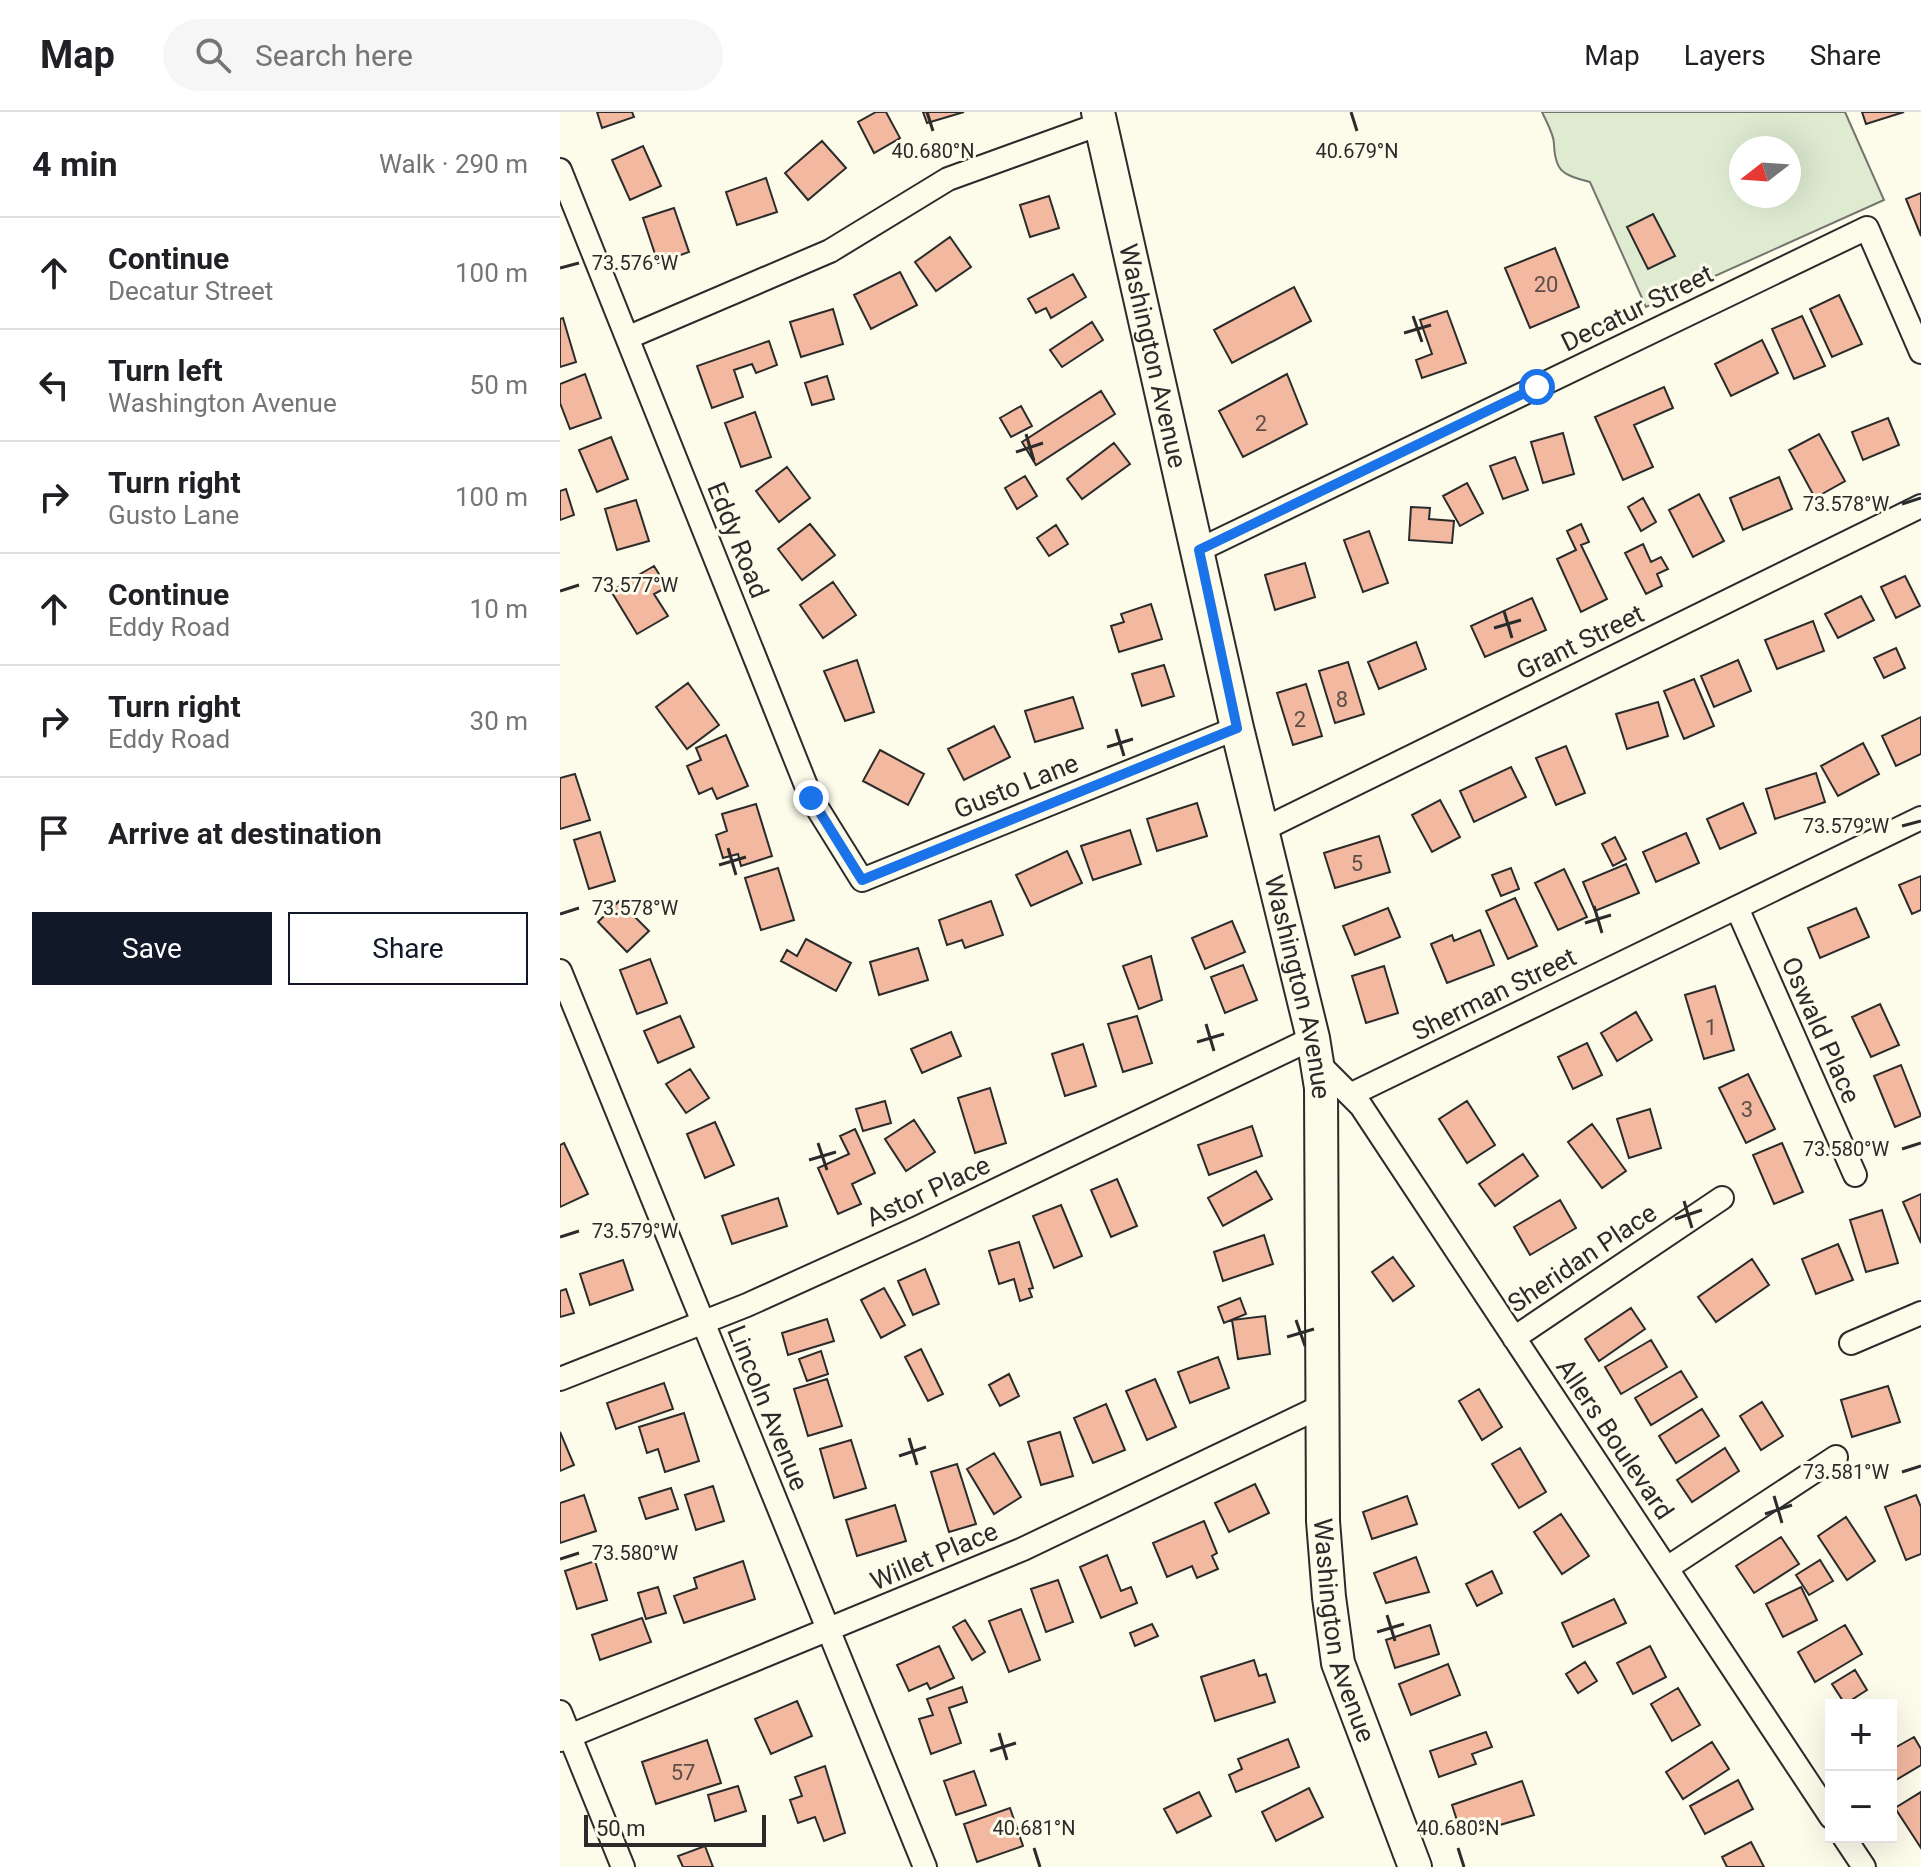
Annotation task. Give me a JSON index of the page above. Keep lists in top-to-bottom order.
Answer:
{
  "streets": {
    "street": [
      "Decatur Street",
      "Washington Avenue",
      "Eddy Road",
      "Grant Street",
      "Gusto Lane",
      "Sherman Street",
      "Oswald Place",
      "Astor Place",
      "Sheridan Place",
      "Lincoln Avenue",
      "Allers Boulevard",
      "Willet Place"
    ]
  },
  "crossings": [
    ["Decatur Street", "Washington Avenue"],
    ["Washington Avenue", "Grant Street"],
    ["Washington Avenue", "Gusto Lane"],
    ["Washington Avenue", "Astor Place"],
    ["Washington Avenue", "Willet Place"],
    ["Eddy Road", "Gusto Lane"],
    ["Sherman Street", "Oswald Place"],
    ["Sherman Street", "Allers Boulevard"],
    ["Astor Place", "Lincoln Avenue"],
    ["Sheridan Place", "Allers Boulevard"],
    ["Lincoln Avenue", "Willet Place"]
  ],
  "house_numbers": [
    "20",
    "2",
    "8",
    "2",
    "5",
    "1",
    "3",
    "57"
  ],
  "scale_bar": "50 m",
  "north": "left",
  "page": {
    "header": "Map",
    "search": "Search here",
    "nav": ["Map", "Layers", "Share"],
    "heading": ["4 min", "Walk · 290 m"],
    "list": [
      ["Continue", "Decatur Street", "100 m"],
      ["Turn left", "Washington Avenue", "50 m"],
      ["Turn right", "Gusto Lane", "100 m"],
      ["Continue", "Eddy Road", "10 m"],
      ["Turn right", "Eddy Road", "30 m"],
      "Arrive at destination"
    ],
    "buttons": ["Save", "Share"],
    "map_buttons": ["+", "−"],
    "scale": "50 m"
  },
  "coordinates": [
    "40.680°N",
    "40.679°N",
    "73.576°W",
    "73.578°W",
    "73.577°W",
    "73.579°W",
    "73.580°W",
    "73.581°W",
    "40.681°N"
  ]
}
